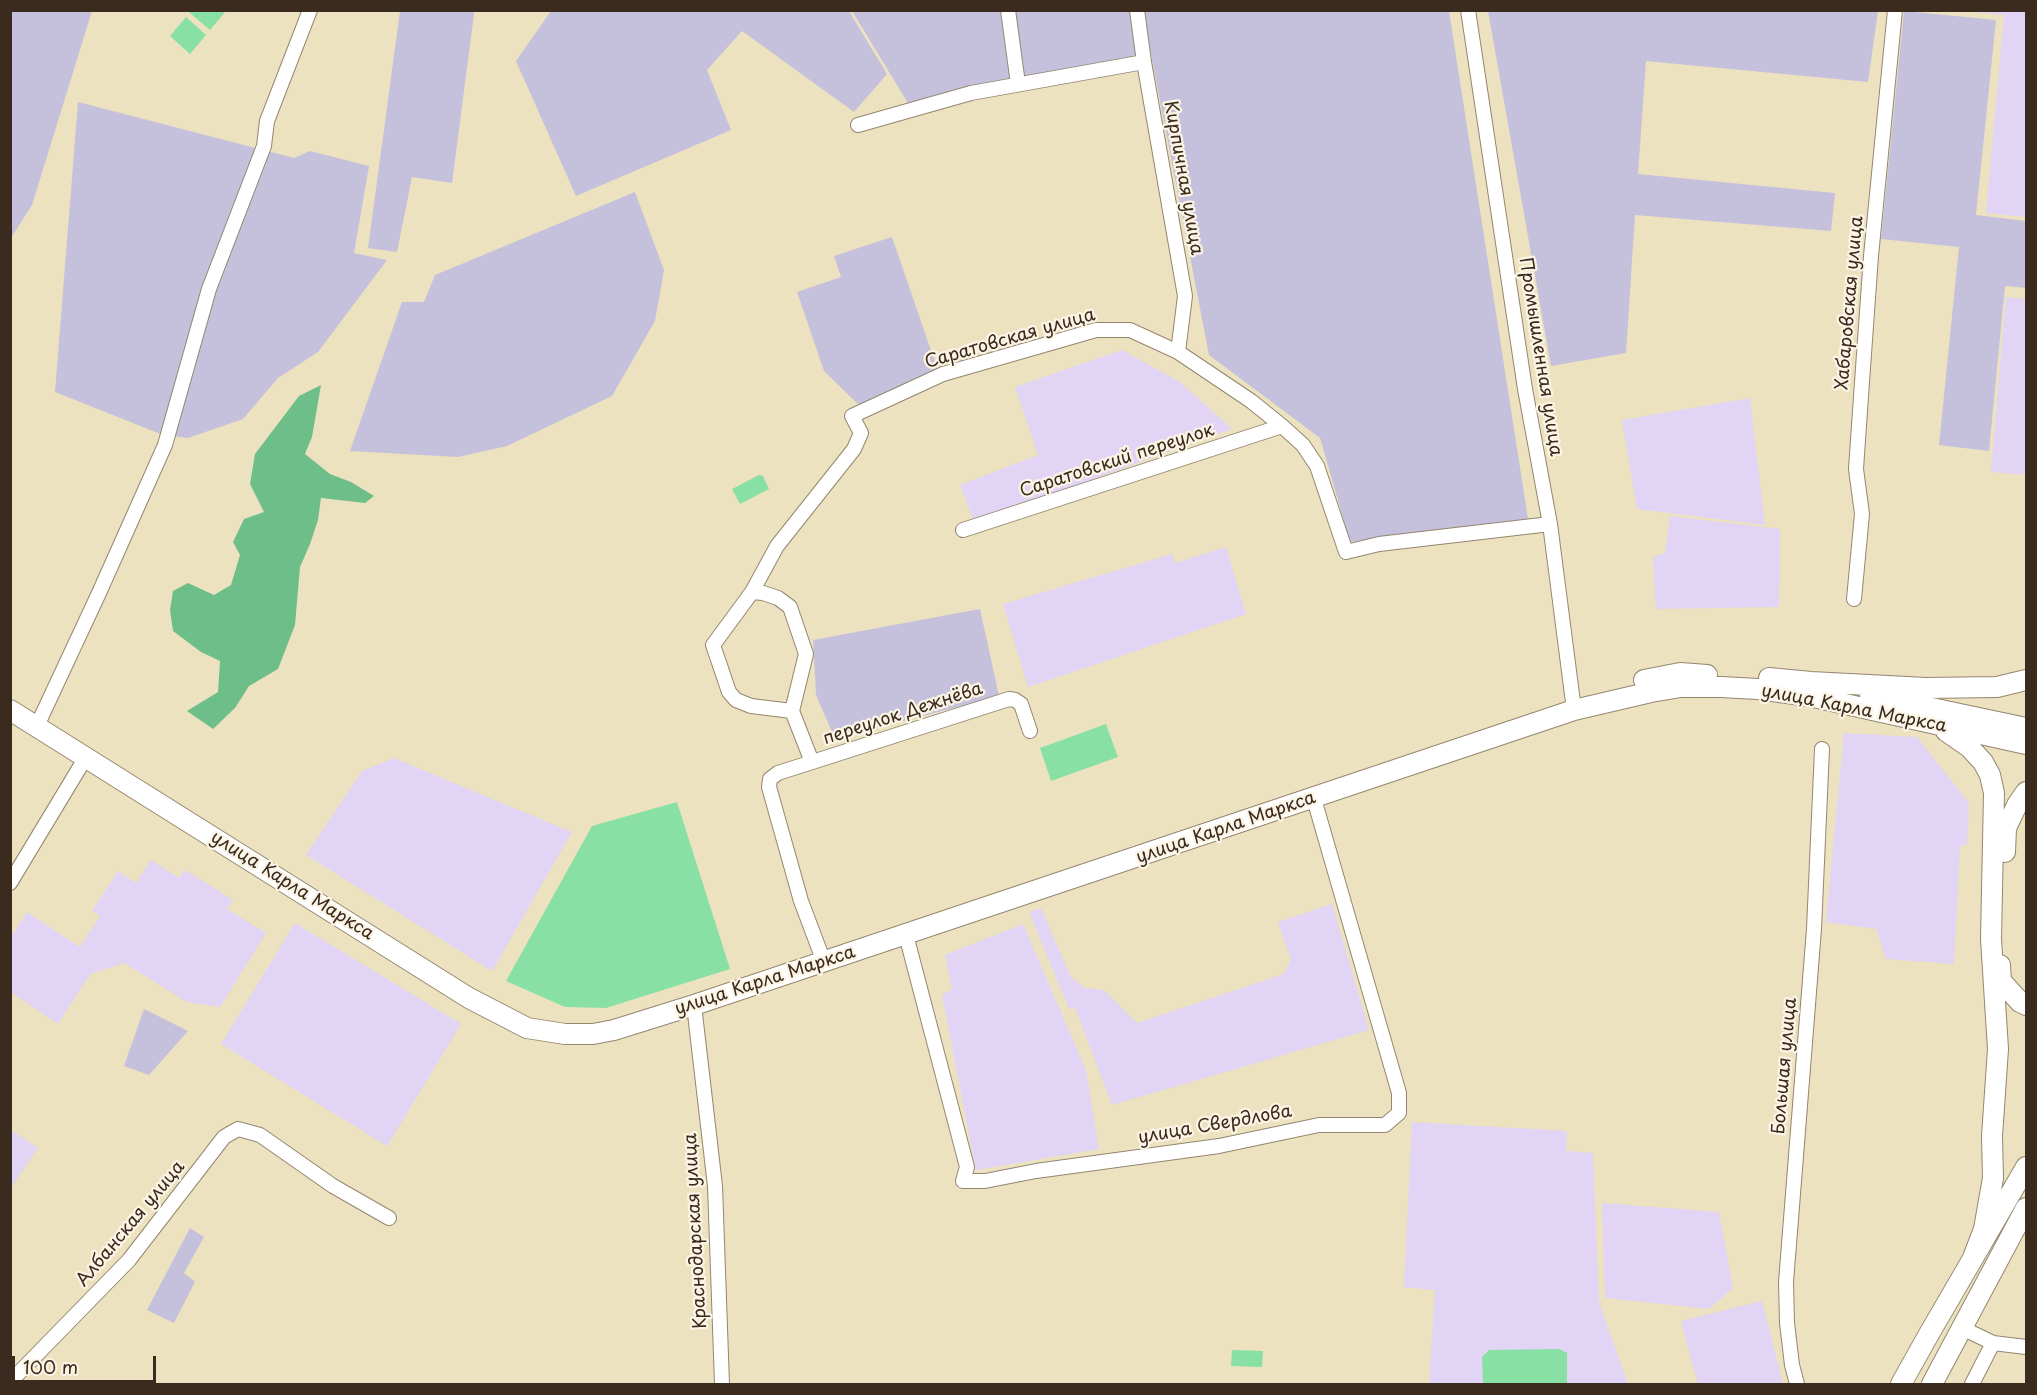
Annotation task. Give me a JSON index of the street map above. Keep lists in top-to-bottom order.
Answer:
{
  "streets": {
    "highway": ["улица Карла Маркса"],
    "street": [
      "Кирпичная улица",
      "Хабаровская улица",
      "Саратовская улица",
      "Промышленная улица",
      "Саратовский переулок",
      "переулок Дежнёва",
      "Большая улица",
      "улица Свердлова",
      "Албанская улица",
      "Краснодарская улица"
    ]
  },
  "crossings": [
    ["Кирпичная улица", "Саратовская улица"],
    ["Промышленная улица", "улица Карла Маркса"],
    ["улица Карла Маркса", "переулок Дежнёва"],
    ["улица Карла Маркса", "улица Свердлова"],
    ["улица Карла Маркса", "Краснодарская улица"]
  ],
  "scale_bar": "100 m"
}
